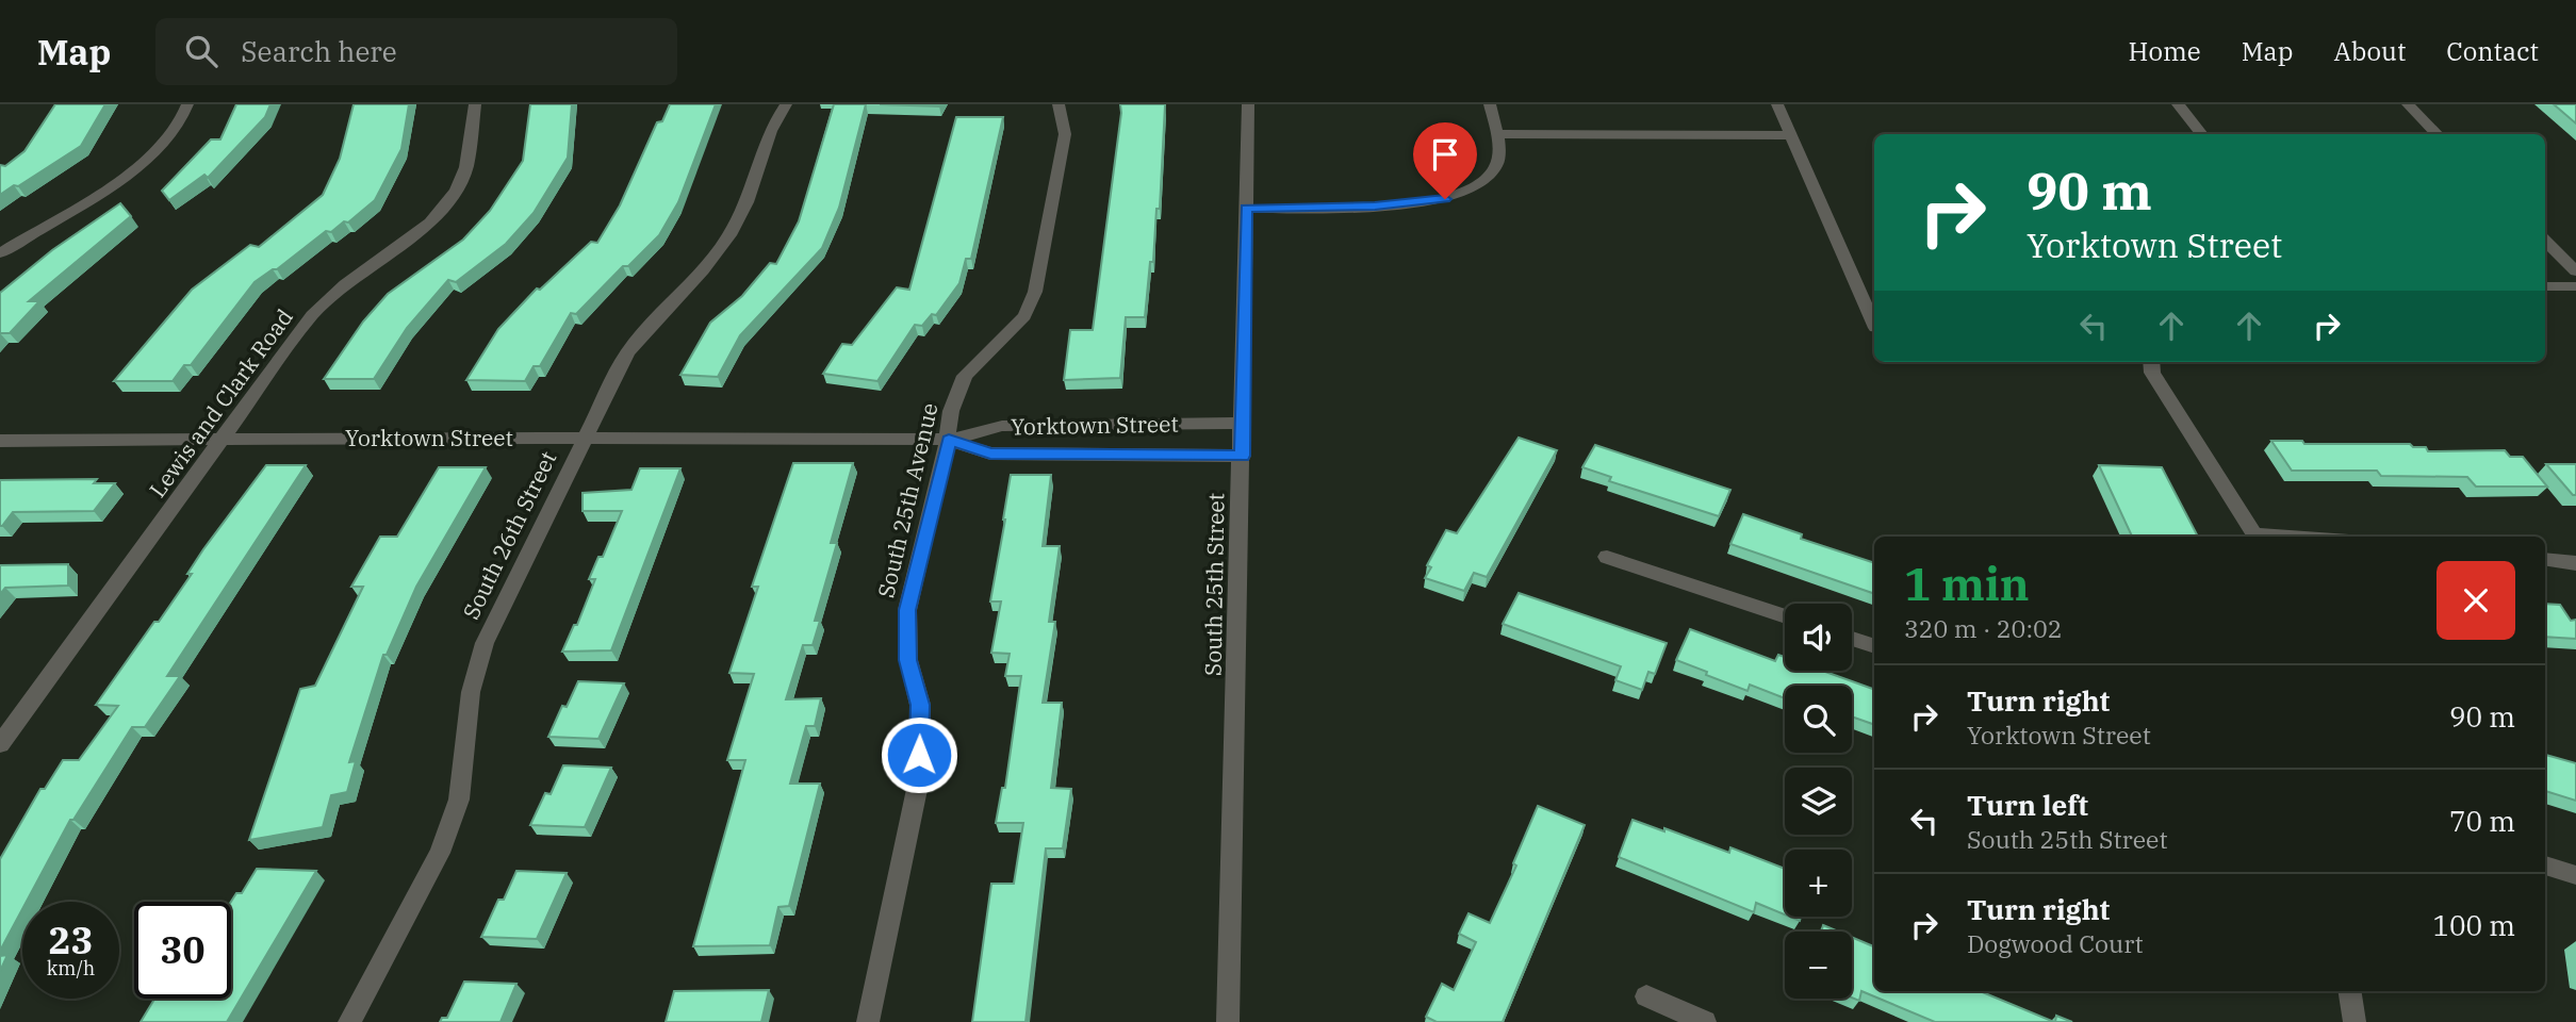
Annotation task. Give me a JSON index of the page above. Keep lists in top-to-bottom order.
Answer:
{
  "streets": {
    "street": [
      "Lewis and Clark Road",
      "Yorktown Street",
      "South 25th Avenue",
      "South 26th Street",
      "South 25th Street"
    ]
  },
  "crossings": [
    ["Lewis and Clark Road", "Yorktown Street"],
    ["Yorktown Street", "South 25th Avenue"],
    ["Yorktown Street", "South 26th Street"],
    ["Yorktown Street", "South 25th Street"]
  ],
  "page": {
    "header": "Map",
    "search": "Search here",
    "nav": [
      "Home",
      "Map",
      "About",
      "Contact"
    ],
    "turn": ["90 m", "Yorktown Street"],
    "heading": ["1 min", "320 m · 20:02"],
    "map_buttons": ["+", "−"],
    "list": [
      {
        "name": "Turn right",
        "note": "Yorktown Street",
        "value": "90 m"
      },
      {
        "name": "Turn left",
        "note": "South 25th Street",
        "value": "70 m"
      },
      {
        "name": "Turn right",
        "note": "Dogwood Court",
        "value": "100 m"
      }
    ],
    "speed": "23 km/h",
    "limit": "30"
  }
}
